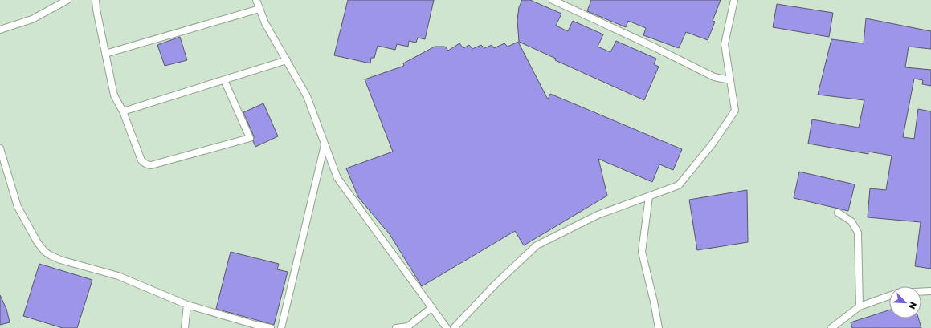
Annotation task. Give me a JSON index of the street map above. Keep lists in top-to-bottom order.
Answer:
{
  "north": "bottom right"
}
